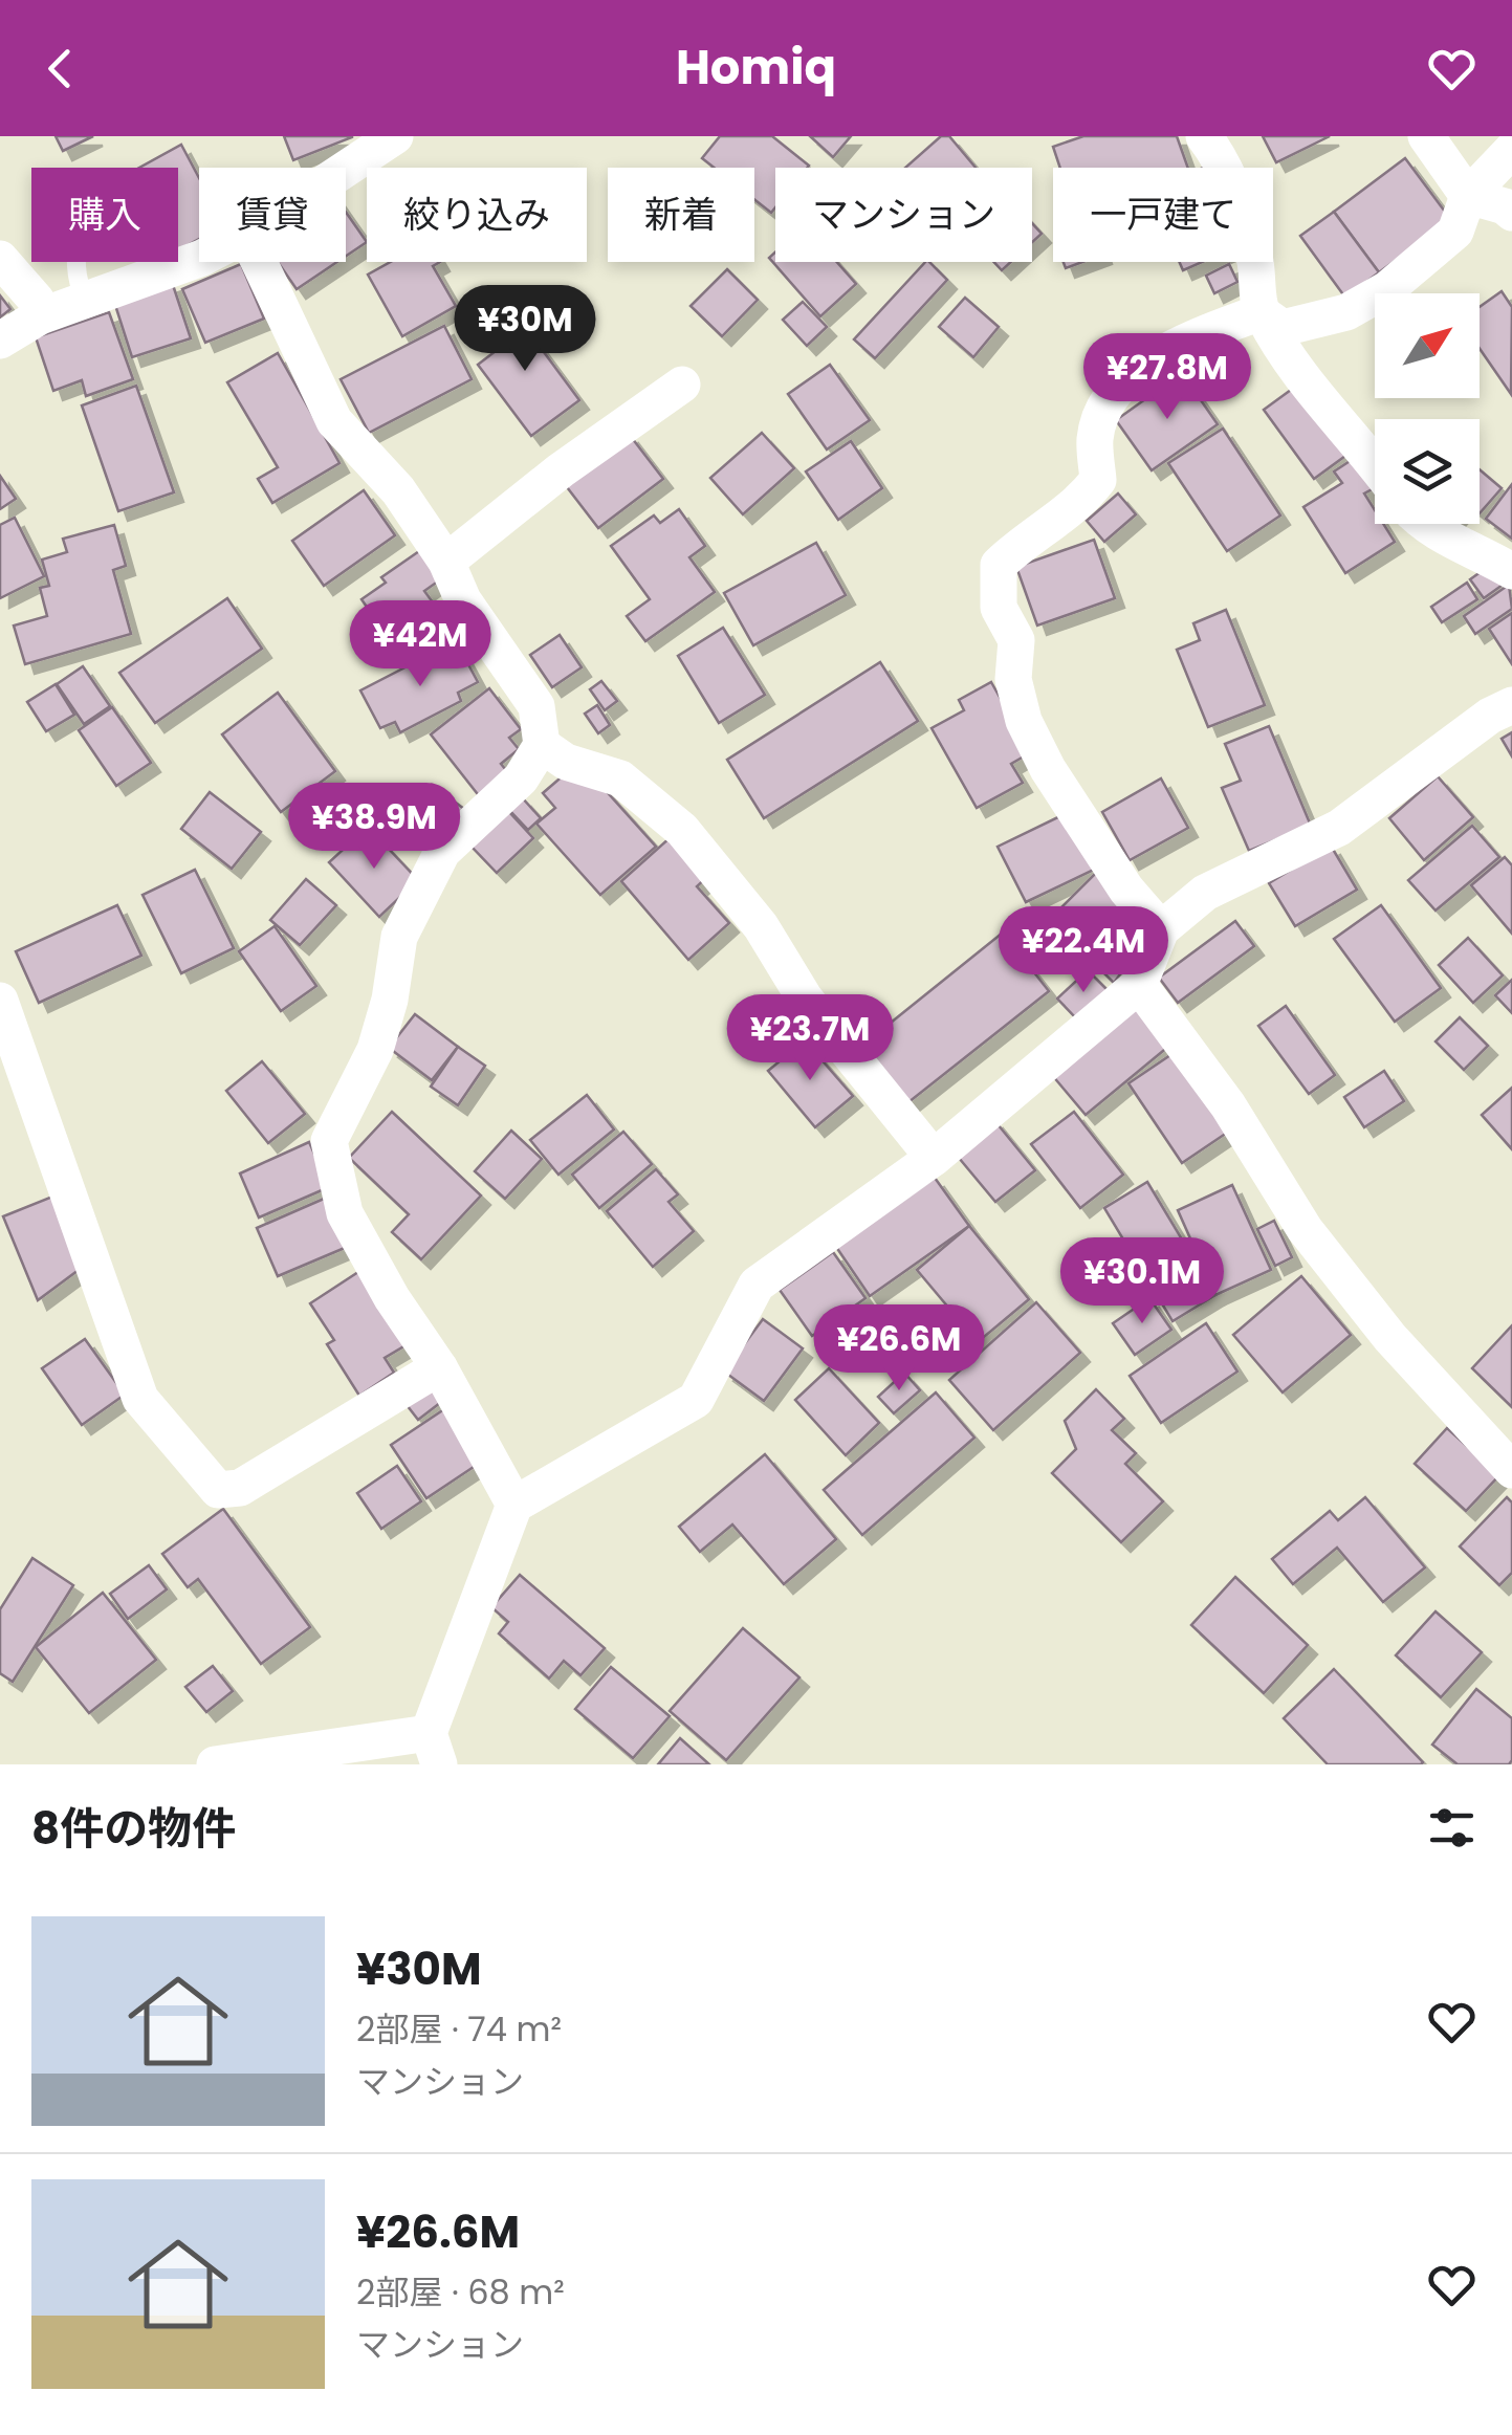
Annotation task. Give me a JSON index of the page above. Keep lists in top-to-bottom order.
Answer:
{
  "north": "top right",
  "page": {
    "header": "Homiq",
    "chip": [
      "購入",
      "賃貸",
      "絞り込み",
      "新着",
      "マンション",
      "一戸建て"
    ],
    "price": [
      "¥30M",
      "¥27.8M",
      "¥42M",
      "¥38.9M",
      "¥22.4M",
      "¥23.7M",
      "¥30.1M",
      "¥26.6M"
    ],
    "heading": "8件の物件",
    "list": [
      {
        "name": "¥30M",
        "note": "2部屋 · 74 m² · マンション"
      },
      {
        "name": "¥26.6M",
        "note": "2部屋 · 68 m² · マンション"
      }
    ]
  }
}
